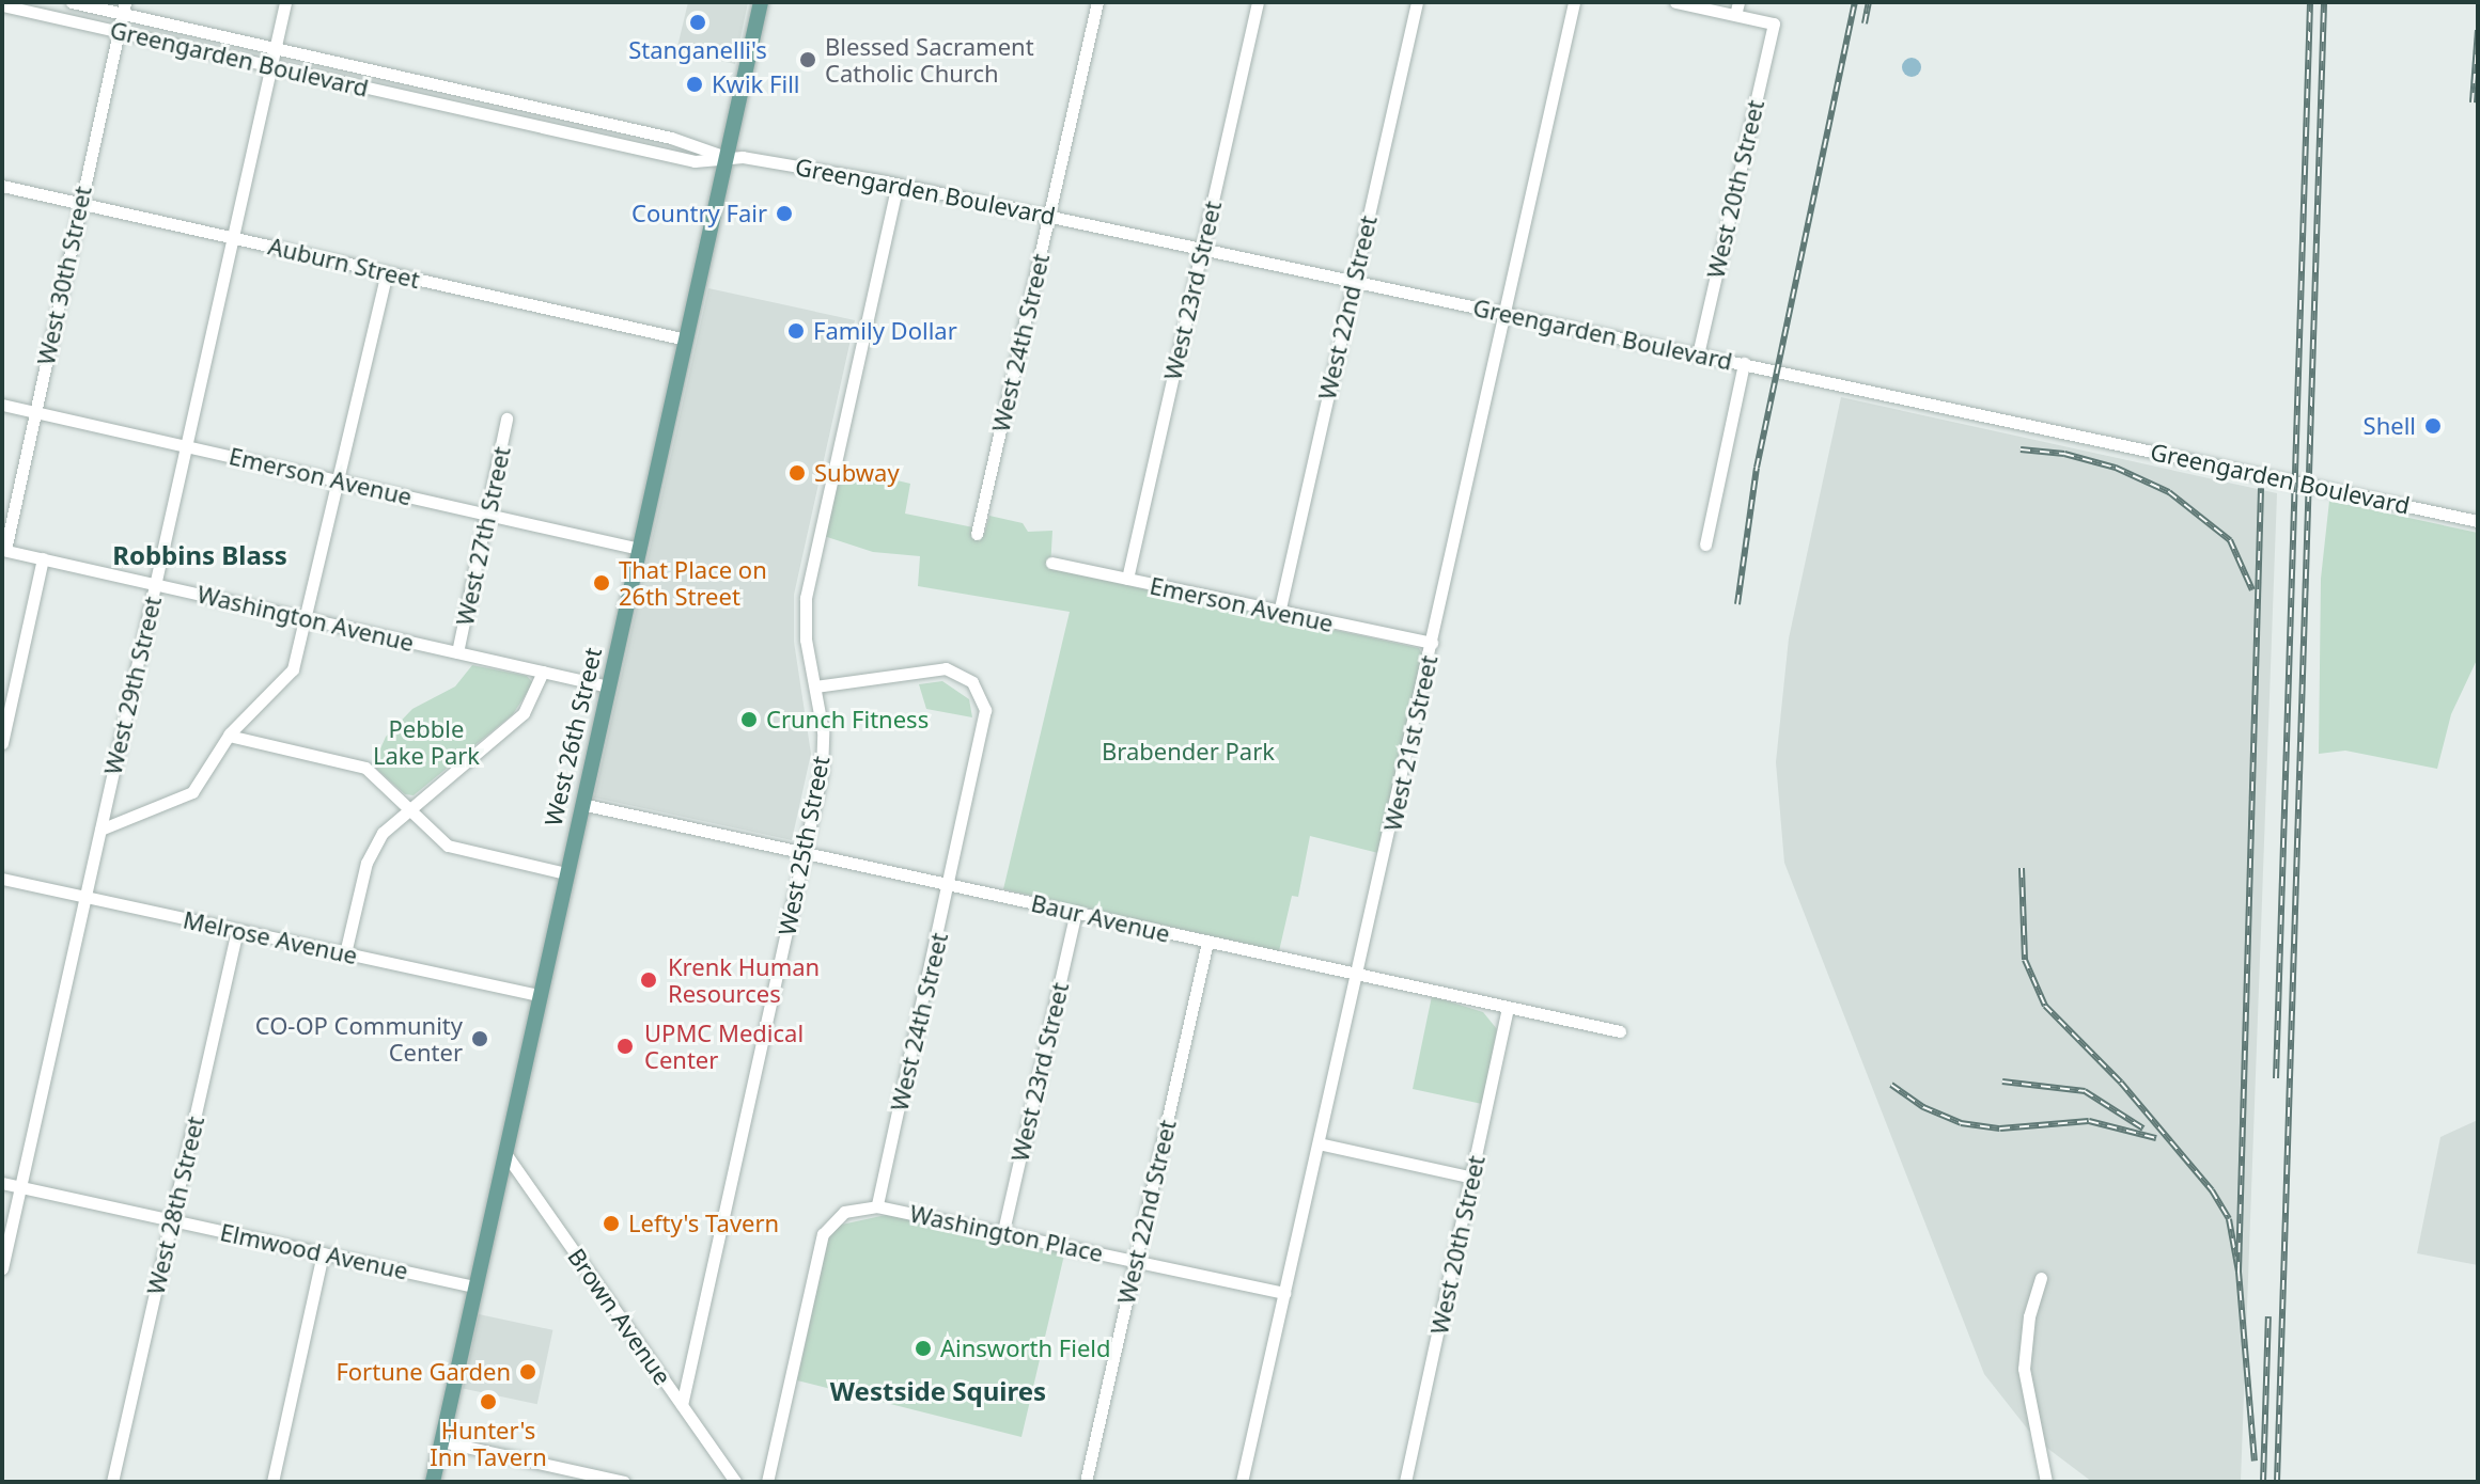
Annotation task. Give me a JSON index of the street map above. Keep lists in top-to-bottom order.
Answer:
{
  "streets": {
    "main road": ["West 26th Street"],
    "street": [
      "Greengarden Boulevard",
      "West 20th Street",
      "Auburn Street",
      "West 30th Street",
      "West 23rd Street",
      "West 22nd Street",
      "West 24th Street",
      "Emerson Avenue",
      "West 27th Street",
      "Washington Avenue",
      "West 29th Street",
      "West 21st Street",
      "West 25th Street",
      "Baur Avenue",
      "Melrose Avenue",
      "West 28th Street",
      "Washington Place",
      "Elmwood Avenue",
      "Brown Avenue"
    ]
  },
  "crossings": [
    ["Greengarden Boulevard", "West 20th Street"],
    ["Greengarden Boulevard", "West 30th Street"],
    ["Greengarden Boulevard", "West 23rd Street"],
    ["Greengarden Boulevard", "West 22nd Street"],
    ["Greengarden Boulevard", "West 24th Street"],
    ["Greengarden Boulevard", "West 29th Street"],
    ["Greengarden Boulevard", "West 26th Street"],
    ["Greengarden Boulevard", "West 21st Street"],
    ["Greengarden Boulevard", "West 25th Street"],
    ["West 20th Street", "Baur Avenue"],
    ["Auburn Street", "West 30th Street"],
    ["Auburn Street", "West 29th Street"],
    ["Auburn Street", "West 26th Street"],
    ["West 30th Street", "Emerson Avenue"],
    ["West 30th Street", "Washington Avenue"],
    ["West 23rd Street", "Emerson Avenue"],
    ["West 23rd Street", "Baur Avenue"],
    ["West 23rd Street", "Washington Place"],
    ["West 22nd Street", "Emerson Avenue"],
    ["West 22nd Street", "Baur Avenue"],
    ["West 22nd Street", "Washington Place"],
    ["West 24th Street", "West 25th Street"],
    ["West 24th Street", "Baur Avenue"],
    ["West 24th Street", "Washington Place"],
    ["Emerson Avenue", "West 27th Street"],
    ["Emerson Avenue", "West 29th Street"],
    ["Emerson Avenue", "West 26th Street"],
    ["Emerson Avenue", "West 21st Street"],
    ["West 27th Street", "Washington Avenue"],
    ["Washington Avenue", "West 29th Street"],
    ["Washington Avenue", "West 26th Street"],
    ["West 29th Street", "Melrose Avenue"],
    ["West 29th Street", "Elmwood Avenue"],
    ["West 26th Street", "Baur Avenue"],
    ["West 26th Street", "Melrose Avenue"],
    ["West 26th Street", "Elmwood Avenue"],
    ["West 26th Street", "Brown Avenue"],
    ["West 21st Street", "Baur Avenue"],
    ["West 21st Street", "Washington Place"],
    ["West 25th Street", "Baur Avenue"],
    ["West 25th Street", "Brown Avenue"],
    ["Melrose Avenue", "West 28th Street"],
    ["West 28th Street", "Elmwood Avenue"]
  ],
  "districts": ["Robbins Blass", "Westside Squires"],
  "parks": ["Pebble Lake Park", "Brabender Park"],
  "places": [
    "Stanganelli's",
    "Blessed Sacrament Catholic Church",
    "Kwik Fill",
    "Country Fair",
    "Family Dollar",
    "Shell",
    "Subway",
    "That Place on 26th Street",
    "Crunch Fitness",
    "Krenk Human Resources",
    "CO-OP Community Center",
    "UPMC Medical Center",
    "Lefty's Tavern",
    "Ainsworth Field",
    "Fortune Garden",
    "Hunter's Inn Tavern"
  ]
}
